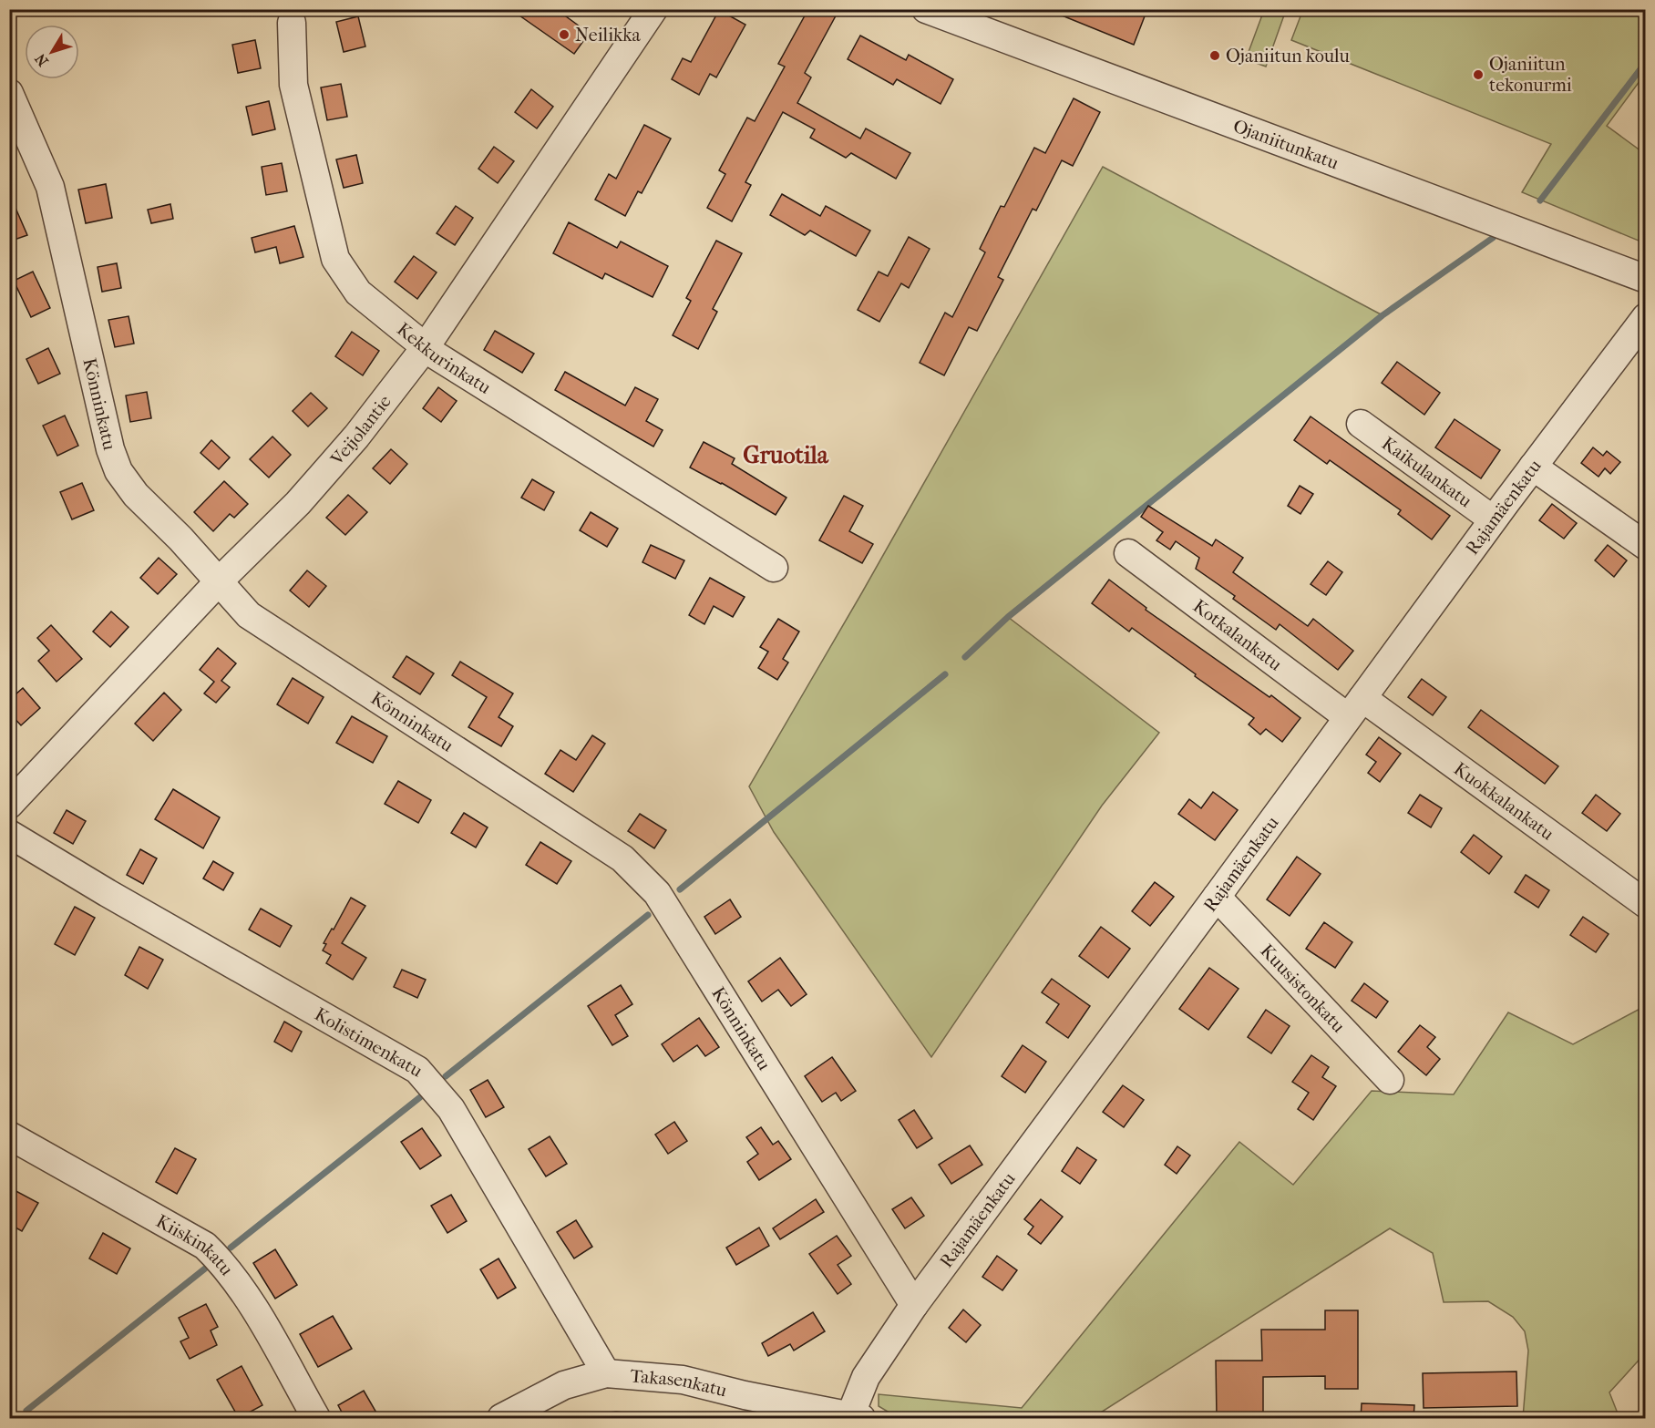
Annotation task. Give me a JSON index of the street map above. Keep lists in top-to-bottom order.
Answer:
{
  "streets": {
    "street": [
      "Ojaniitunkatu",
      "Kekkurinkatu",
      "Könninkatu",
      "Veijolantie",
      "Kaikulankatu",
      "Rajamäenkatu",
      "Kotkalankatu",
      "Kuokkalankatu",
      "Kuusistonkatu",
      "Kolistimenkatu",
      "Kiiskinkatu",
      "Takasenkatu"
    ]
  },
  "crossings": [
    ["Kekkurinkatu", "Veijolantie"],
    ["Könninkatu", "Veijolantie"],
    ["Könninkatu", "Rajamäenkatu"],
    ["Kaikulankatu", "Rajamäenkatu"],
    ["Rajamäenkatu", "Kotkalankatu"],
    ["Rajamäenkatu", "Kuokkalankatu"],
    ["Rajamäenkatu", "Kuusistonkatu"],
    ["Rajamäenkatu", "Takasenkatu"],
    ["Kotkalankatu", "Kuokkalankatu"],
    ["Kolistimenkatu", "Takasenkatu"]
  ],
  "districts": ["Gruotila"],
  "places": ["Neilikka", "Ojaniitun koulu", "Ojaniitun tekonurmi"],
  "north": "bottom left"
}
